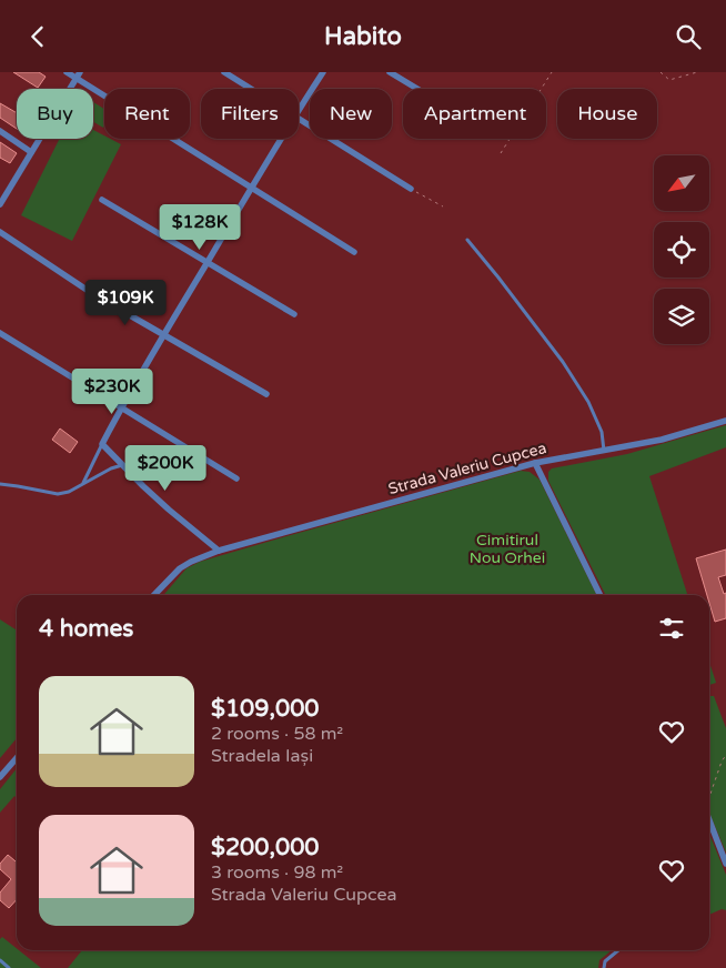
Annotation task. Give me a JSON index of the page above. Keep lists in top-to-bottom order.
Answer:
{
  "streets": {
    "street": ["Strada Valeriu Cupcea"]
  },
  "parks": ["Cimitirul Nou Orhei"],
  "north": "bottom left",
  "page": {
    "header": "Habito",
    "chip": [
      "Buy",
      "Rent",
      "Filters",
      "New",
      "Apartment",
      "House"
    ],
    "price": [
      "$128K",
      "$109K",
      "$230K",
      "$200K"
    ],
    "heading": "4 homes",
    "list": [
      {
        "name": "$109,000",
        "note": "2 rooms · 58 m² · Stradela Iași"
      },
      {
        "name": "$200,000",
        "note": "3 rooms · 98 m² · Strada Valeriu Cupcea"
      }
    ]
  }
}
